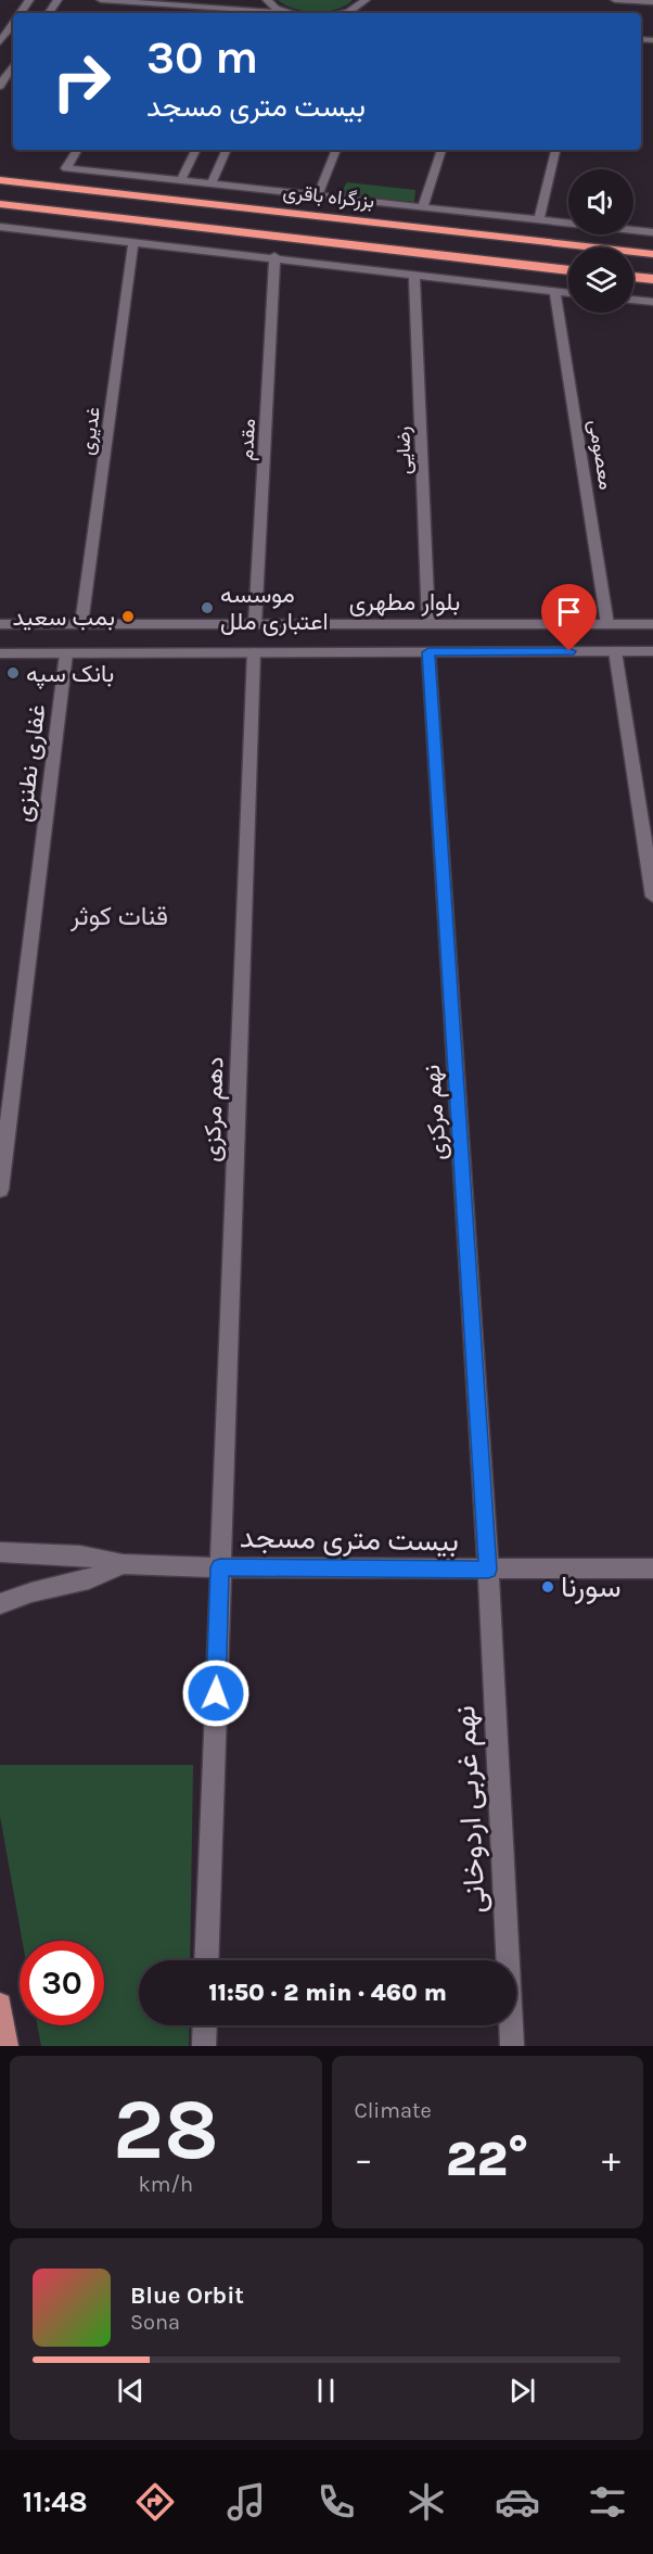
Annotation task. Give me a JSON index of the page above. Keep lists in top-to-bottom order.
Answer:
{
  "streets": {
    "highway": ["بزرگراه باقری"],
    "street": [
      "غدیری",
      "مقدم",
      "رضایی",
      "معصومی",
      "بلوار مطهری",
      "غفاری نطنزی",
      "دهم مرکزی",
      "نهم مرکزی",
      "بیست متری مسجد",
      "نهم غربی اردوخانی"
    ]
  },
  "crossings": [
    ["غدیری", "بلوار مطهری"],
    ["مقدم", "بلوار مطهری"],
    ["رضایی", "بلوار مطهری"],
    ["معصومی", "بلوار مطهری"],
    ["بلوار مطهری", "غفاری نطنزی"],
    ["بلوار مطهری", "دهم مرکزی"],
    ["بلوار مطهری", "نهم مرکزی"],
    ["دهم مرکزی", "بیست متری مسجد"],
    ["نهم مرکزی", "بیست متری مسجد"],
    ["نهم مرکزی", "نهم غربی اردوخانی"],
    ["بیست متری مسجد", "نهم غربی اردوخانی"]
  ],
  "districts": ["قنات کوثر"],
  "places": [
    "موسسه اعتباری ملل",
    "بمب سعید",
    "بانک سپه",
    "سورنا"
  ],
  "page": {
    "turn": ["30 m", "بیست متری مسجد"],
    "limit": "30",
    "trip": "11:50 · 2 min · 460 m",
    "tile": [
      ["28", "km/h"],
      "Climate"
    ],
    "heat": ["−", "22°", "+"],
    "song": ["Blue Orbit", "Sona"],
    "tabs": "11:48"
  }
}
